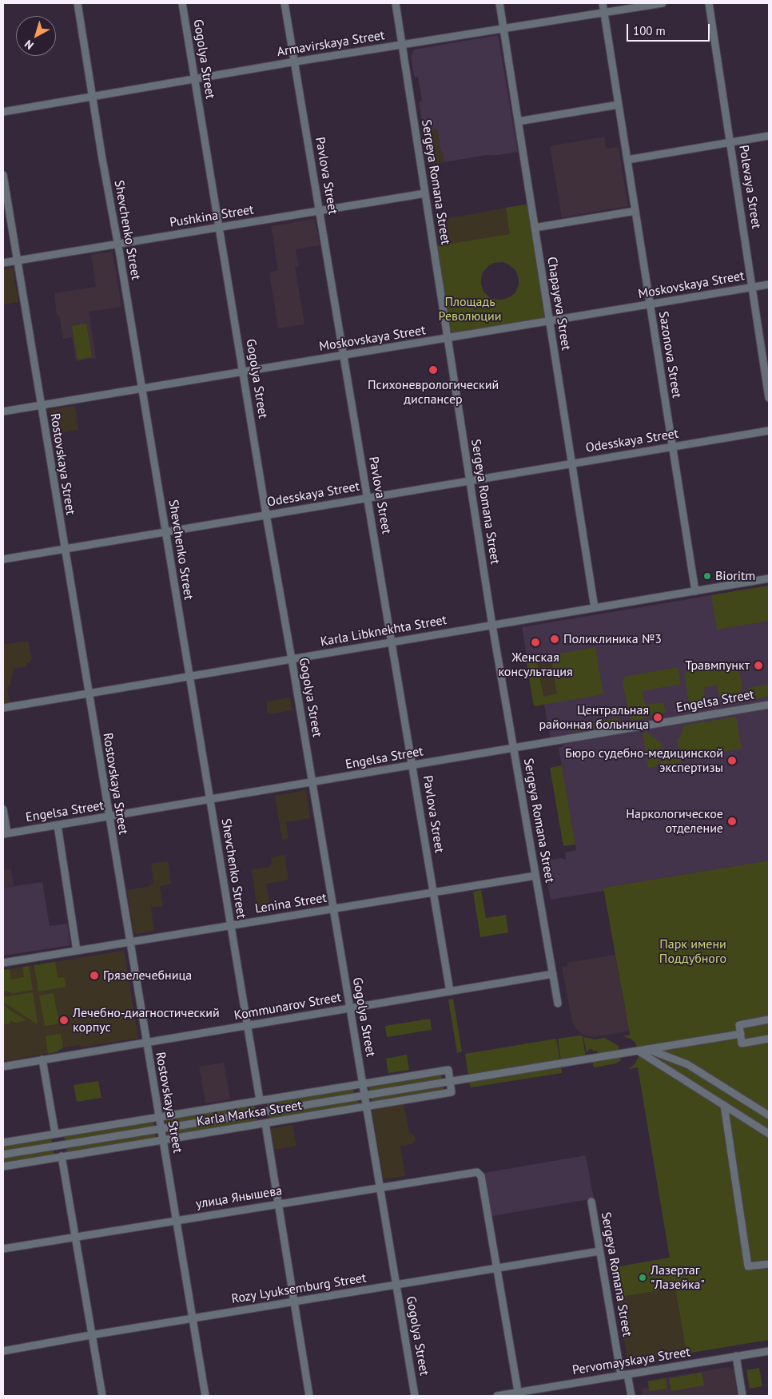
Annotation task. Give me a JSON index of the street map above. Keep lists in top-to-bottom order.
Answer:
{
  "streets": {
    "street": [
      "Armavirskaya Street",
      "Gogolya Street",
      "Pavlova Street",
      "Sergeya Romana Street",
      "Polevaya Street",
      "Pushkina Street",
      "Shevchenko Street",
      "Moskovskaya Street",
      "Chapayeva Street",
      "Sazonova Street",
      "Odesskaya Street",
      "Rostovskaya Street",
      "Karla Libknekhta Street",
      "Engelsa Street",
      "Lenina Street",
      "Kommunarov Street",
      "Karla Marksa Street",
      "улица Янышева",
      "Rozy Lyuksemburg Street",
      "Pervomayskaya Street"
    ]
  },
  "crossings": [
    ["Armavirskaya Street", "Gogolya Street"],
    ["Armavirskaya Street", "Pavlova Street"],
    ["Armavirskaya Street", "Sergeya Romana Street"],
    ["Armavirskaya Street", "Shevchenko Street"],
    ["Armavirskaya Street", "Chapayeva Street"],
    ["Armavirskaya Street", "Sazonova Street"],
    ["Gogolya Street", "Pushkina Street"],
    ["Gogolya Street", "Moskovskaya Street"],
    ["Gogolya Street", "Odesskaya Street"],
    ["Gogolya Street", "Karla Libknekhta Street"],
    ["Gogolya Street", "Engelsa Street"],
    ["Gogolya Street", "Lenina Street"],
    ["Gogolya Street", "Kommunarov Street"],
    ["Gogolya Street", "Karla Marksa Street"],
    ["Gogolya Street", "улица Янышева"],
    ["Gogolya Street", "Rozy Lyuksemburg Street"],
    ["Pavlova Street", "Pushkina Street"],
    ["Pavlova Street", "Moskovskaya Street"],
    ["Pavlova Street", "Odesskaya Street"],
    ["Pavlova Street", "Karla Libknekhta Street"],
    ["Pavlova Street", "Engelsa Street"],
    ["Pavlova Street", "Lenina Street"],
    ["Pavlova Street", "Kommunarov Street"],
    ["Sergeya Romana Street", "Pushkina Street"],
    ["Sergeya Romana Street", "Moskovskaya Street"],
    ["Sergeya Romana Street", "Odesskaya Street"],
    ["Sergeya Romana Street", "Karla Libknekhta Street"],
    ["Sergeya Romana Street", "Engelsa Street"],
    ["Sergeya Romana Street", "Lenina Street"],
    ["Sergeya Romana Street", "Kommunarov Street"],
    ["Sergeya Romana Street", "Rozy Lyuksemburg Street"],
    ["Sergeya Romana Street", "Pervomayskaya Street"],
    ["Polevaya Street", "Moskovskaya Street"],
    ["Pushkina Street", "Shevchenko Street"],
    ["Pushkina Street", "Rostovskaya Street"],
    ["Shevchenko Street", "Moskovskaya Street"],
    ["Shevchenko Street", "Odesskaya Street"],
    ["Shevchenko Street", "Karla Libknekhta Street"],
    ["Shevchenko Street", "Engelsa Street"],
    ["Shevchenko Street", "Lenina Street"],
    ["Shevchenko Street", "Kommunarov Street"],
    ["Shevchenko Street", "Karla Marksa Street"],
    ["Moskovskaya Street", "Chapayeva Street"],
    ["Moskovskaya Street", "Sazonova Street"],
    ["Moskovskaya Street", "Rostovskaya Street"],
    ["Chapayeva Street", "Odesskaya Street"],
    ["Chapayeva Street", "Karla Libknekhta Street"],
    ["Sazonova Street", "Odesskaya Street"],
    ["Sazonova Street", "Karla Libknekhta Street"],
    ["Odesskaya Street", "Rostovskaya Street"],
    ["Rostovskaya Street", "Karla Libknekhta Street"],
    ["Rostovskaya Street", "Engelsa Street"],
    ["Rostovskaya Street", "Lenina Street"],
    ["Rostovskaya Street", "Kommunarov Street"],
    ["Rostovskaya Street", "Karla Marksa Street"],
    ["Rostovskaya Street", "улица Янышева"],
    ["Rostovskaya Street", "Rozy Lyuksemburg Street"],
    ["улица Янышева", "Rozy Lyuksemburg Street"]
  ],
  "parks": ["Площадь Революции", "Парк имени Поддубного"],
  "places": [
    "Психоневрологический диспансер",
    "Bioritm",
    "Поликлиника №3",
    "Женская консультация",
    "Травмпункт",
    "Центральная районная больница",
    "Бюро судебно-медицинской экспертизы",
    "Наркологическое отделение",
    "Грязелечебница",
    "Лечебно-диагностический корпус",
    "Лазертаг \"Лазейка\""
  ],
  "scale_bar": "100 m",
  "north": "bottom left"
}
